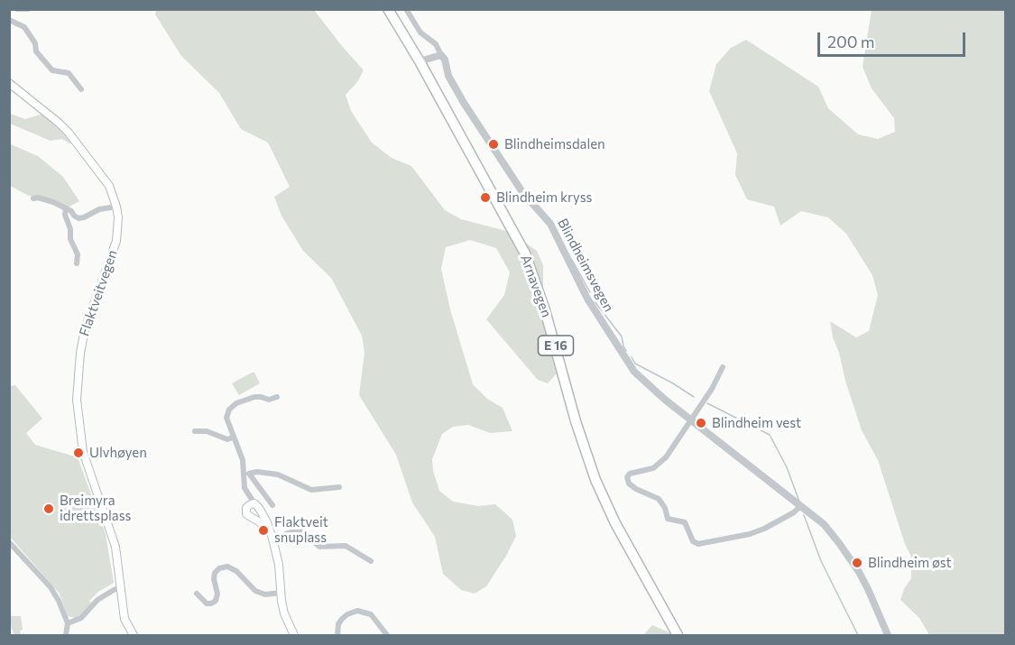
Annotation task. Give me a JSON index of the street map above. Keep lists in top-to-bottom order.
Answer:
{
  "streets": {
    "highway": ["Arnavegen", "E 16"],
    "main road": ["Flaktveitvegen"],
    "street": ["Blindheimsvegen"]
  },
  "places": [
    "Blindheimsdalen",
    "Blindheim kryss",
    "Blindheim vest",
    "Ulvhøyen",
    "Breimyra idrettsplass",
    "Flaktveit snuplass",
    "Blindheim øst"
  ],
  "scale_bar": "200 m"
}
